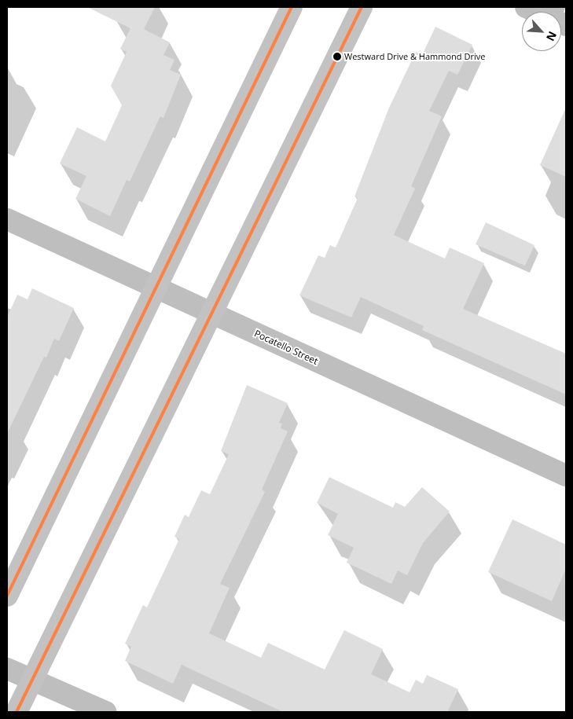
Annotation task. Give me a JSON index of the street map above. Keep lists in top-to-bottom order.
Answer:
{
  "streets": {
    "street": ["Pocatello Street"]
  },
  "places": ["Westward Drive & Hammond Drive"],
  "north": "bottom right"
}
